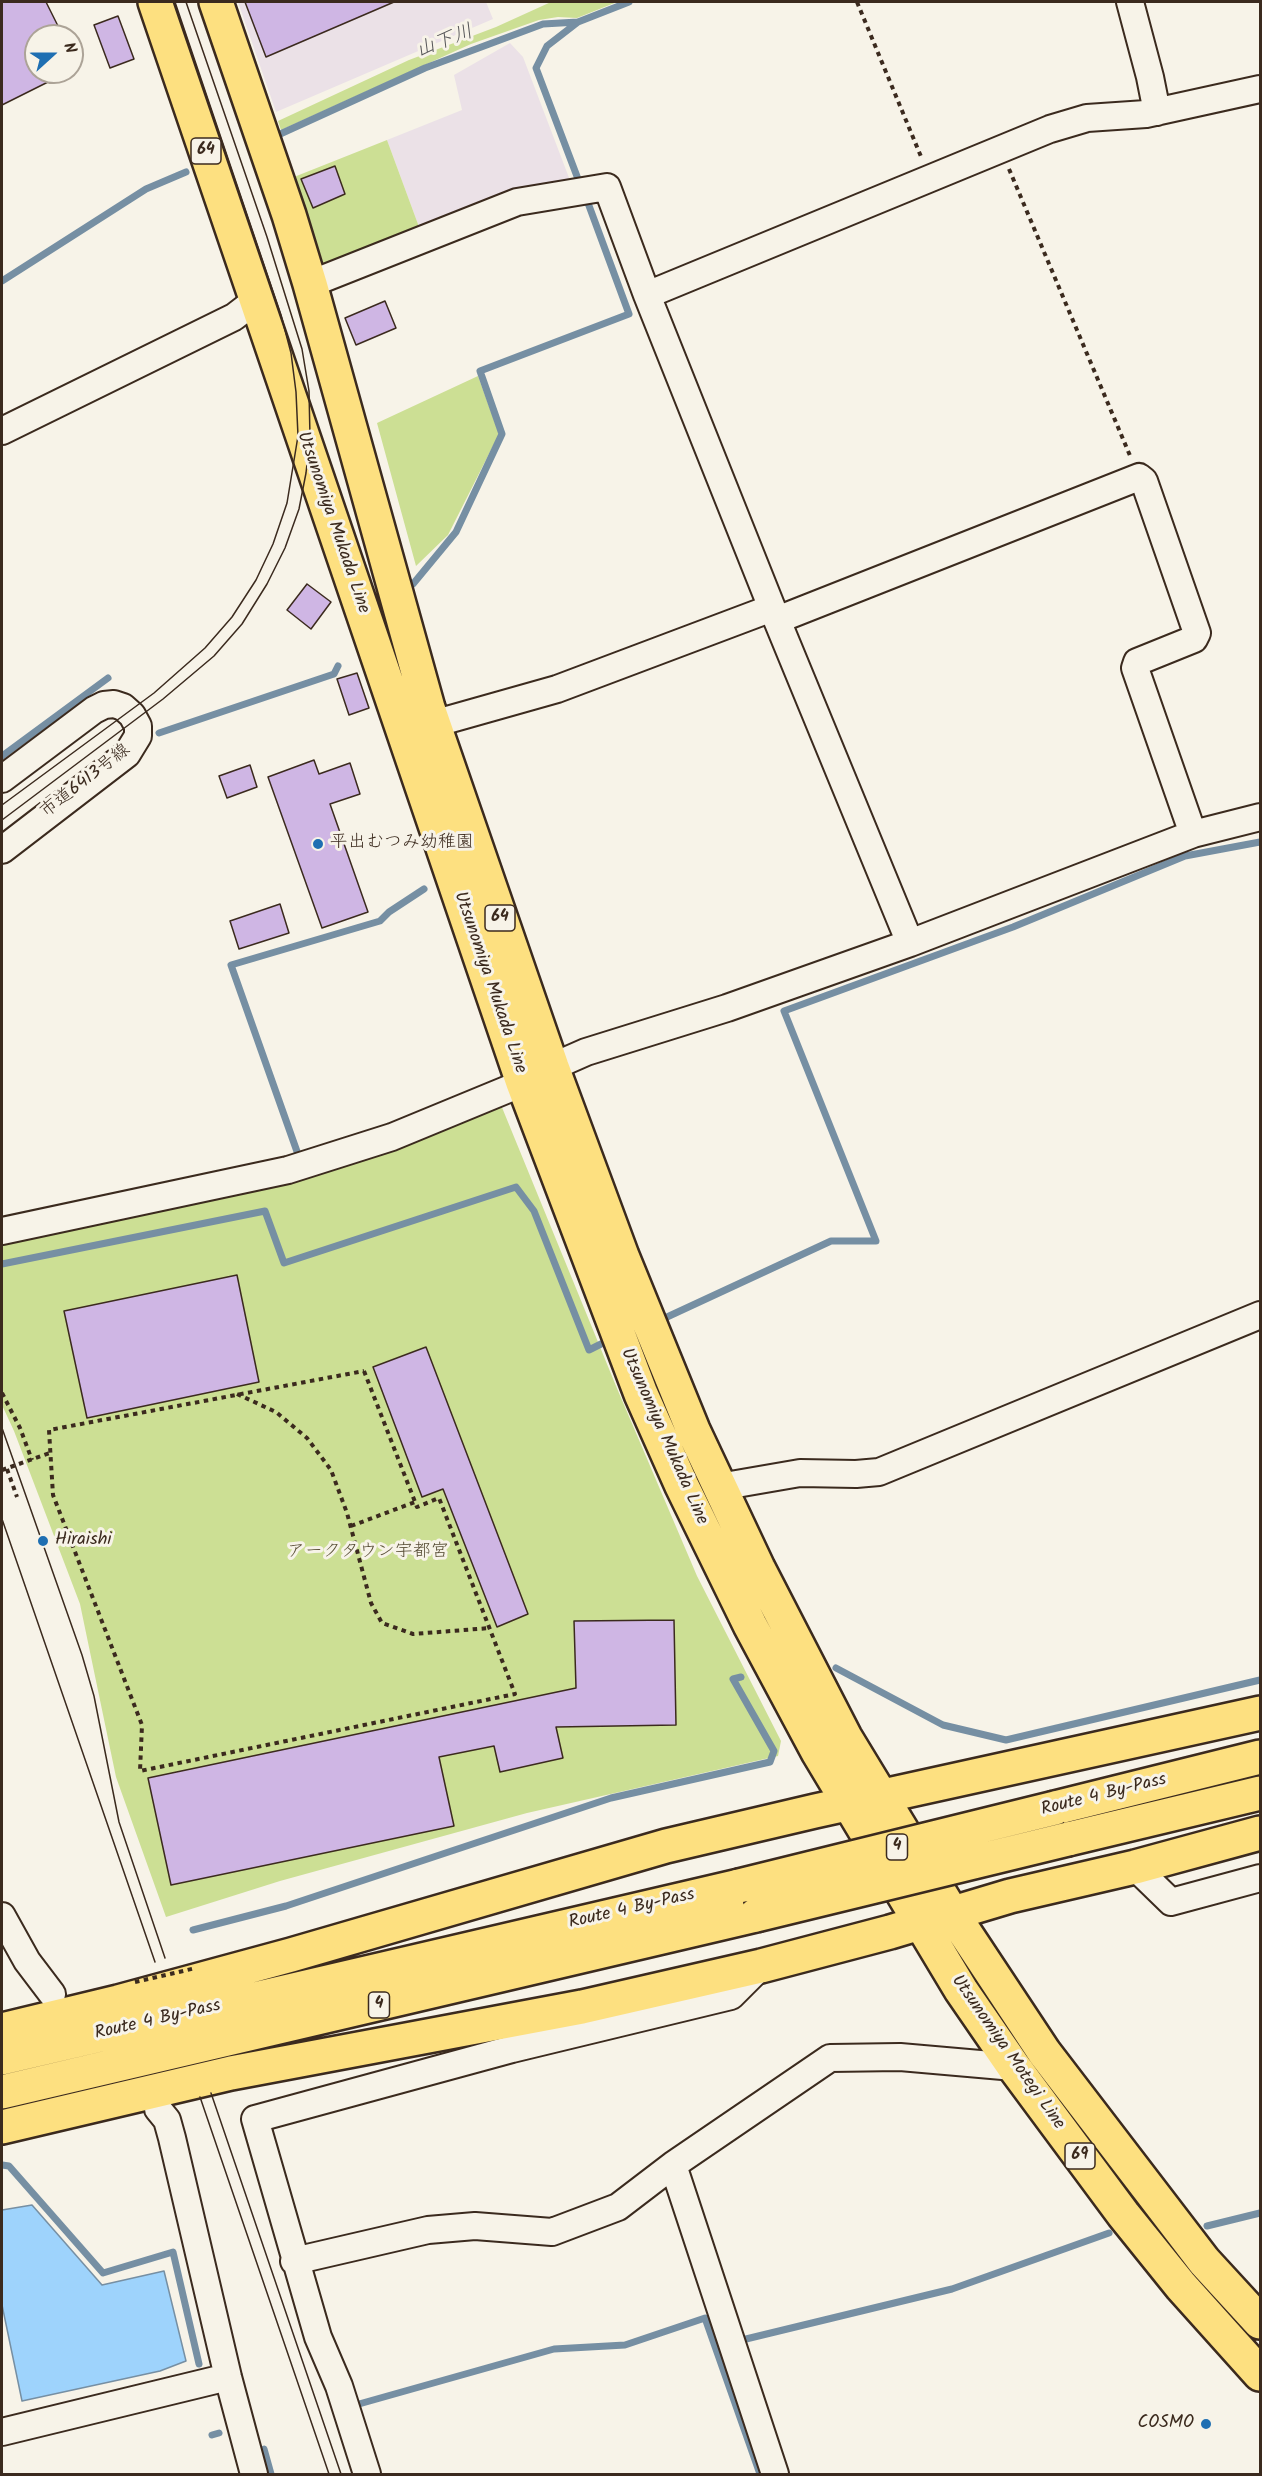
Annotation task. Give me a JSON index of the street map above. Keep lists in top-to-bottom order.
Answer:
{
  "streets": {
    "main road": [
      "64",
      "Utsunomiya Mukada Line",
      "Route 4 By-Pass",
      "4",
      "Utsunomiya Motegi Line",
      "69"
    ],
    "street": ["市道6413号線"]
  },
  "crossings": [
    ["Utsunomiya Mukada Line", "Utsunomiya Motegi Line"]
  ],
  "water": ["山下川"],
  "parks": ["アークタウン宇都宮"],
  "places": ["平出むつみ幼稚園", "Hiraishi", "COSMO"],
  "north": "right"
}
